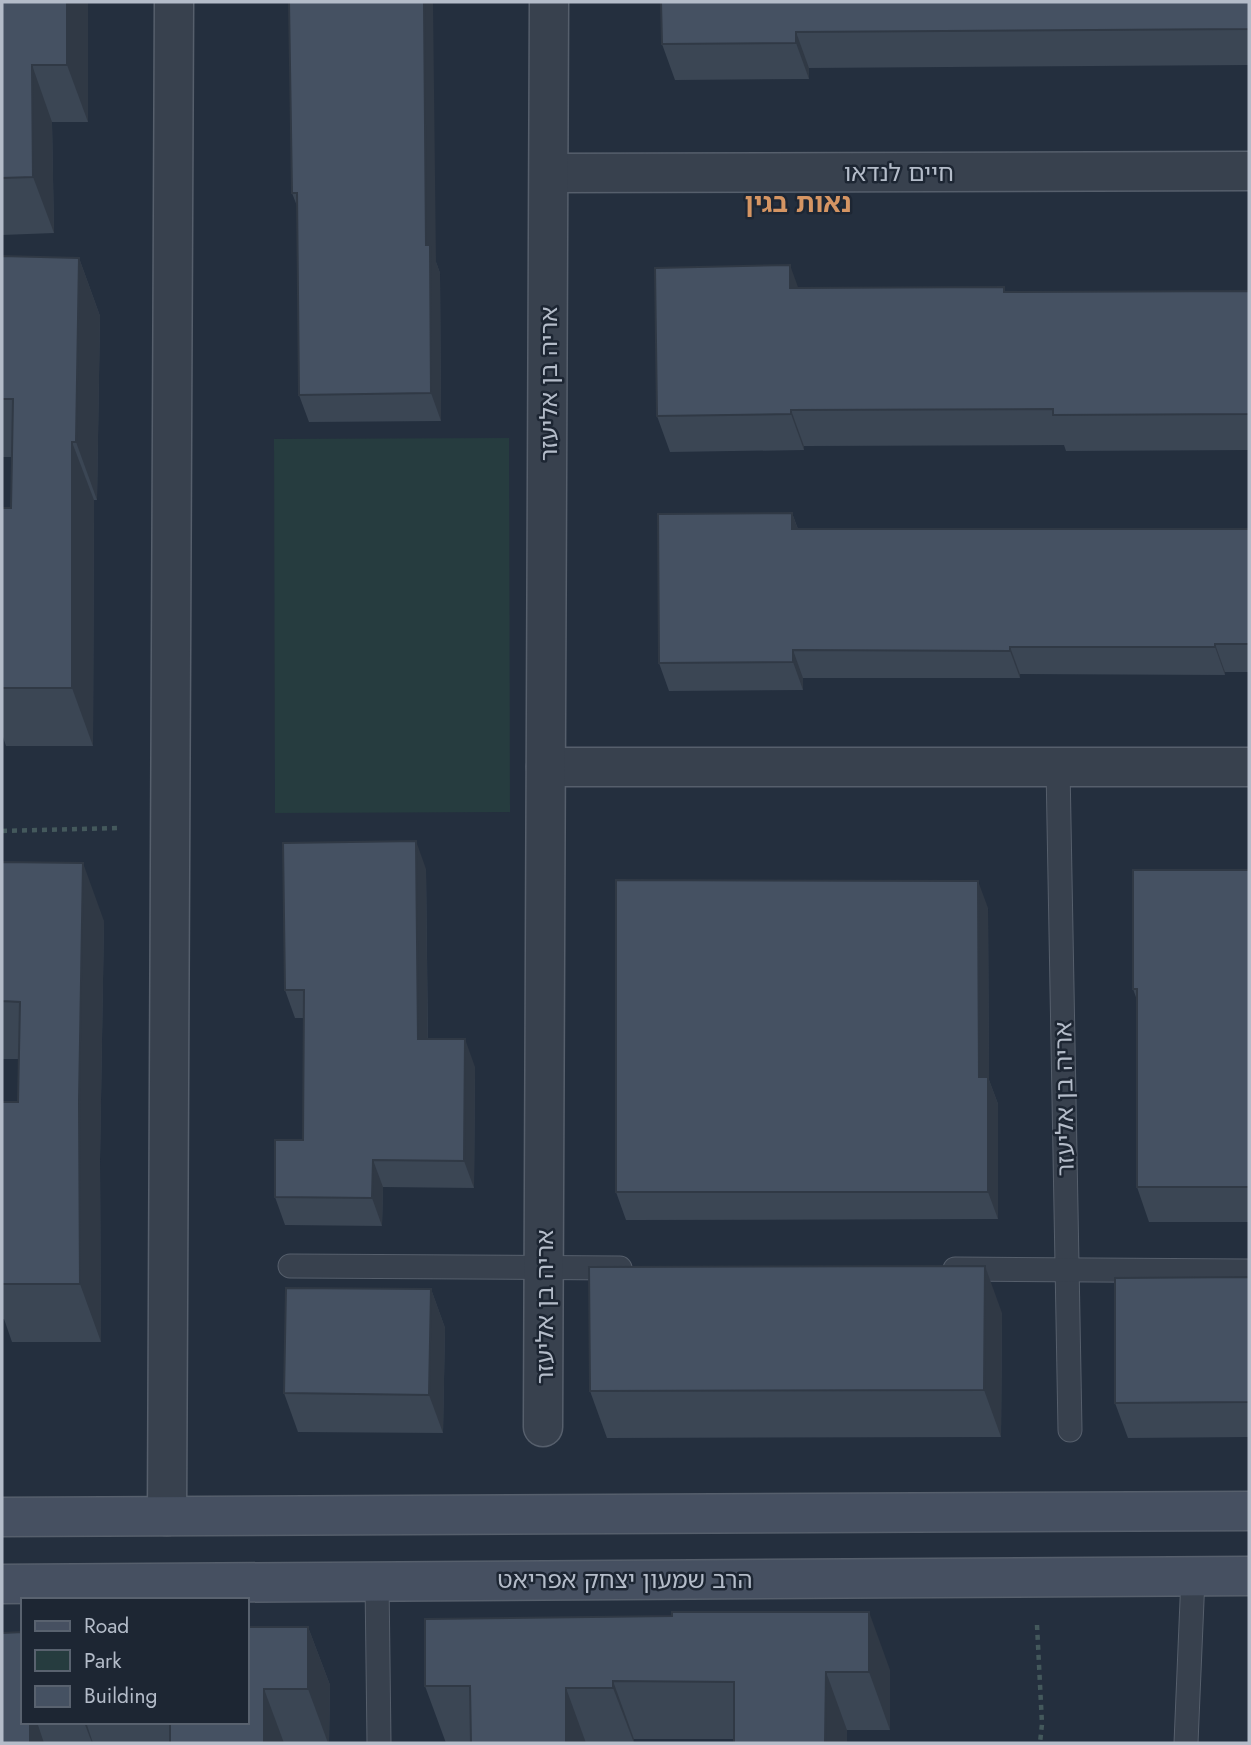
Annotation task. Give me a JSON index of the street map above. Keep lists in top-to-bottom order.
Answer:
{
  "streets": {
    "street": ["חיים לנדאו", "אריה בן אליעזר", "הרב שמעון יצחק אפריאט"]
  },
  "crossings": [
    ["חיים לנדאו", "אריה בן אליעזר"]
  ],
  "districts": ["נאות בגין"],
  "legend": ["Road", "Park", "Building"]
}
